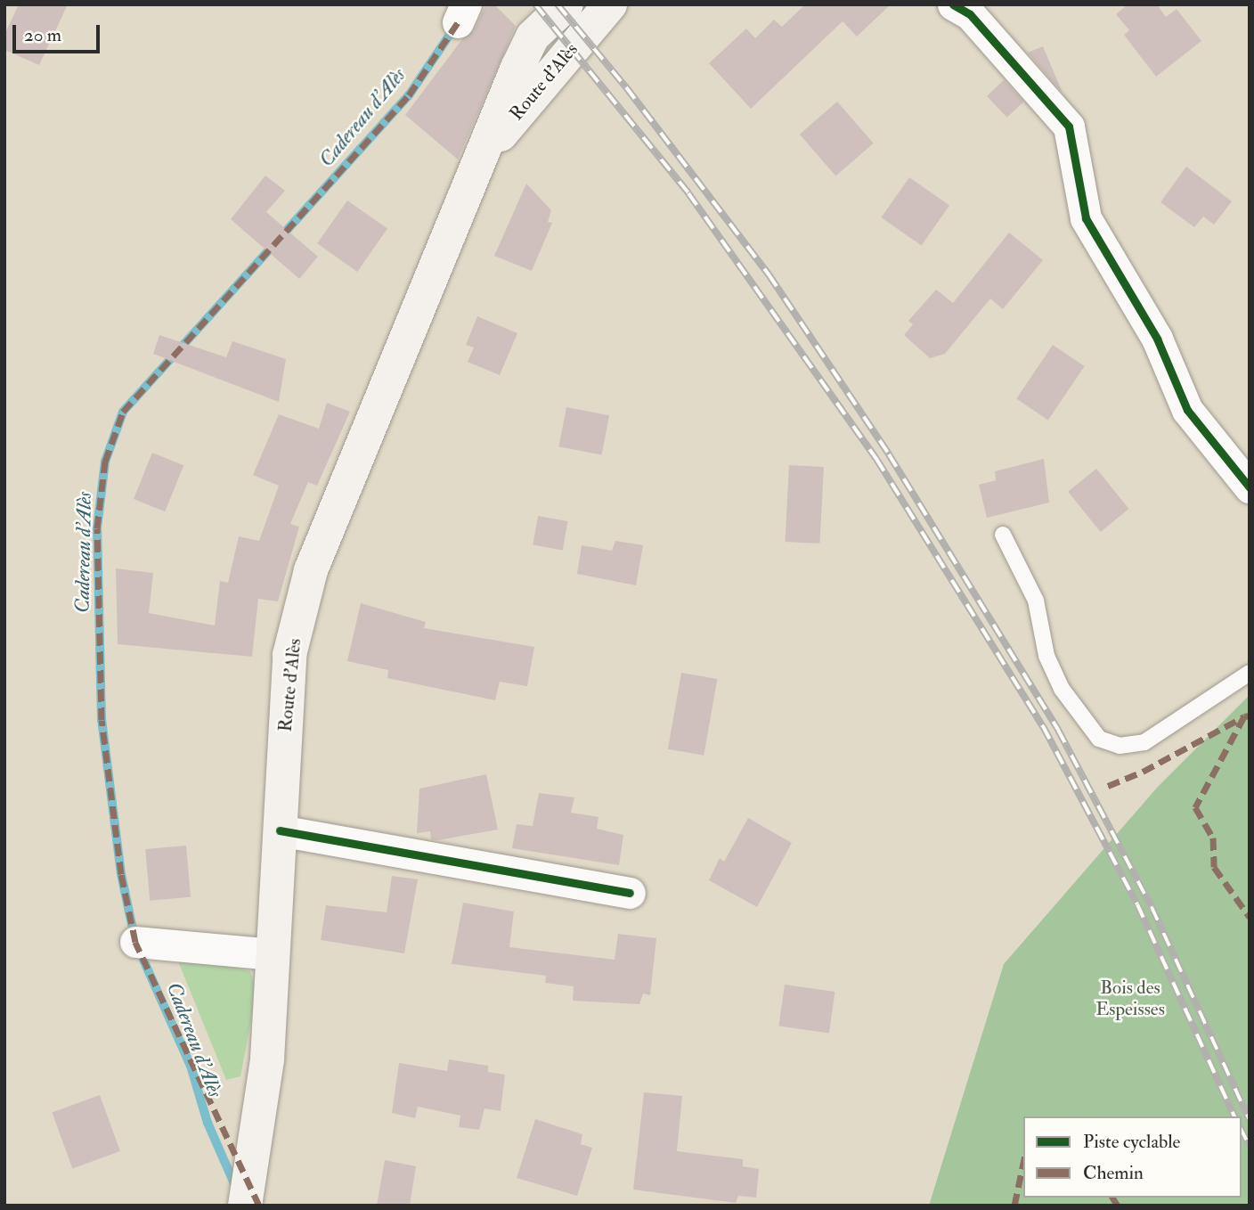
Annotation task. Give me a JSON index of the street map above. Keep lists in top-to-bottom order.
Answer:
{
  "streets": {
    "main road": ["Route d'Alès"]
  },
  "water": ["Cadereau d'Alès"],
  "parks": ["Bois des Espeisses"],
  "legend": ["Piste cyclable", "Chemin"],
  "scale_bar": "20 m"
}
